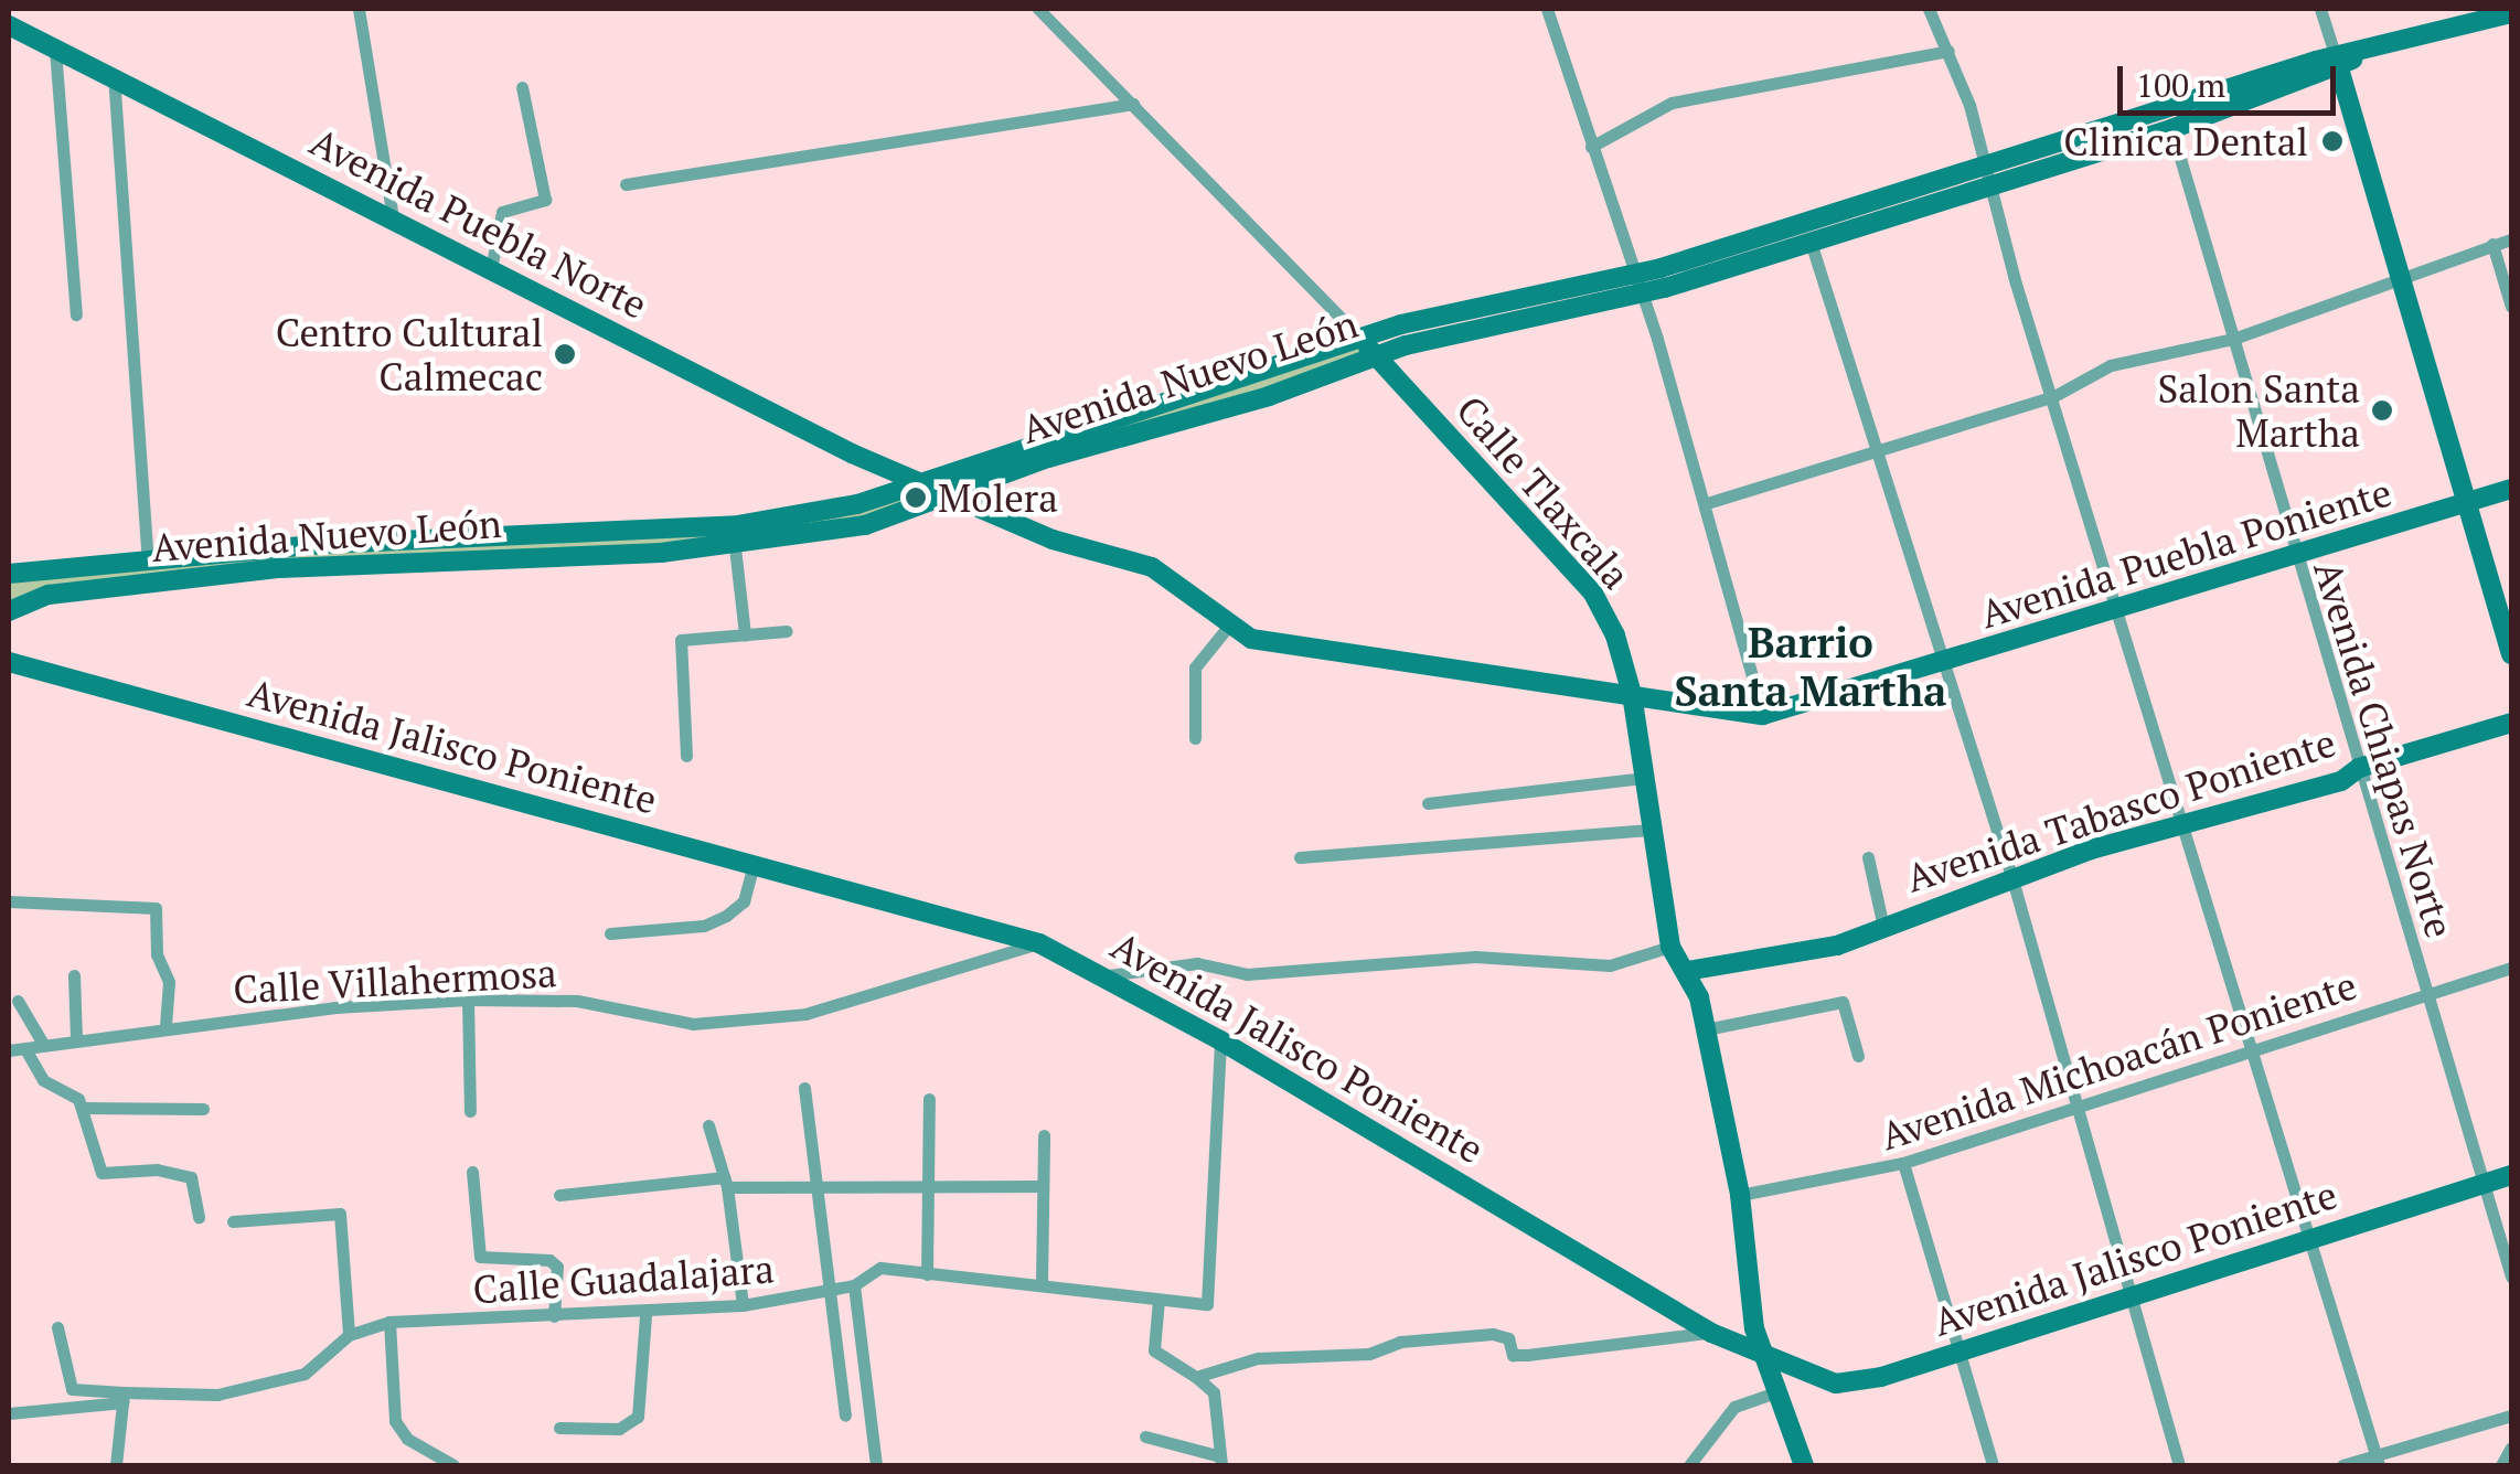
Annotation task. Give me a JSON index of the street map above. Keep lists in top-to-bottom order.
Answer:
{
  "streets": {
    "street": [
      "Avenida Puebla Norte",
      "Avenida Nuevo León",
      "Calle Tlaxcala",
      "Avenida Puebla Poniente",
      "Avenida Jalisco Poniente",
      "Avenida Chiapas Norte",
      "Avenida Tabasco Poniente",
      "Calle Villahermosa",
      "Avenida Michoacán Poniente",
      "Calle Guadalajara"
    ]
  },
  "crossings": [
    ["Avenida Puebla Norte", "Avenida Nuevo León"],
    ["Avenida Puebla Norte", "Avenida Puebla Poniente"],
    ["Avenida Nuevo León", "Calle Tlaxcala"],
    ["Avenida Nuevo León", "Avenida Puebla Poniente"],
    ["Avenida Nuevo León", "Avenida Chiapas Norte"],
    ["Calle Tlaxcala", "Avenida Puebla Poniente"],
    ["Calle Tlaxcala", "Avenida Jalisco Poniente"],
    ["Calle Tlaxcala", "Avenida Tabasco Poniente"],
    ["Calle Tlaxcala", "Avenida Michoacán Poniente"],
    ["Avenida Puebla Poniente", "Avenida Chiapas Norte"],
    ["Avenida Jalisco Poniente", "Avenida Chiapas Norte"],
    ["Avenida Jalisco Poniente", "Calle Villahermosa"],
    ["Avenida Jalisco Poniente", "Calle Guadalajara"],
    ["Avenida Chiapas Norte", "Avenida Tabasco Poniente"],
    ["Avenida Chiapas Norte", "Avenida Michoacán Poniente"]
  ],
  "districts": ["Barrio Santa Martha"],
  "places": [
    "Clinica Dental",
    "Centro Cultural Calmecac",
    "Salon Santa Martha",
    "Molera"
  ],
  "scale_bar": "100 m"
}
